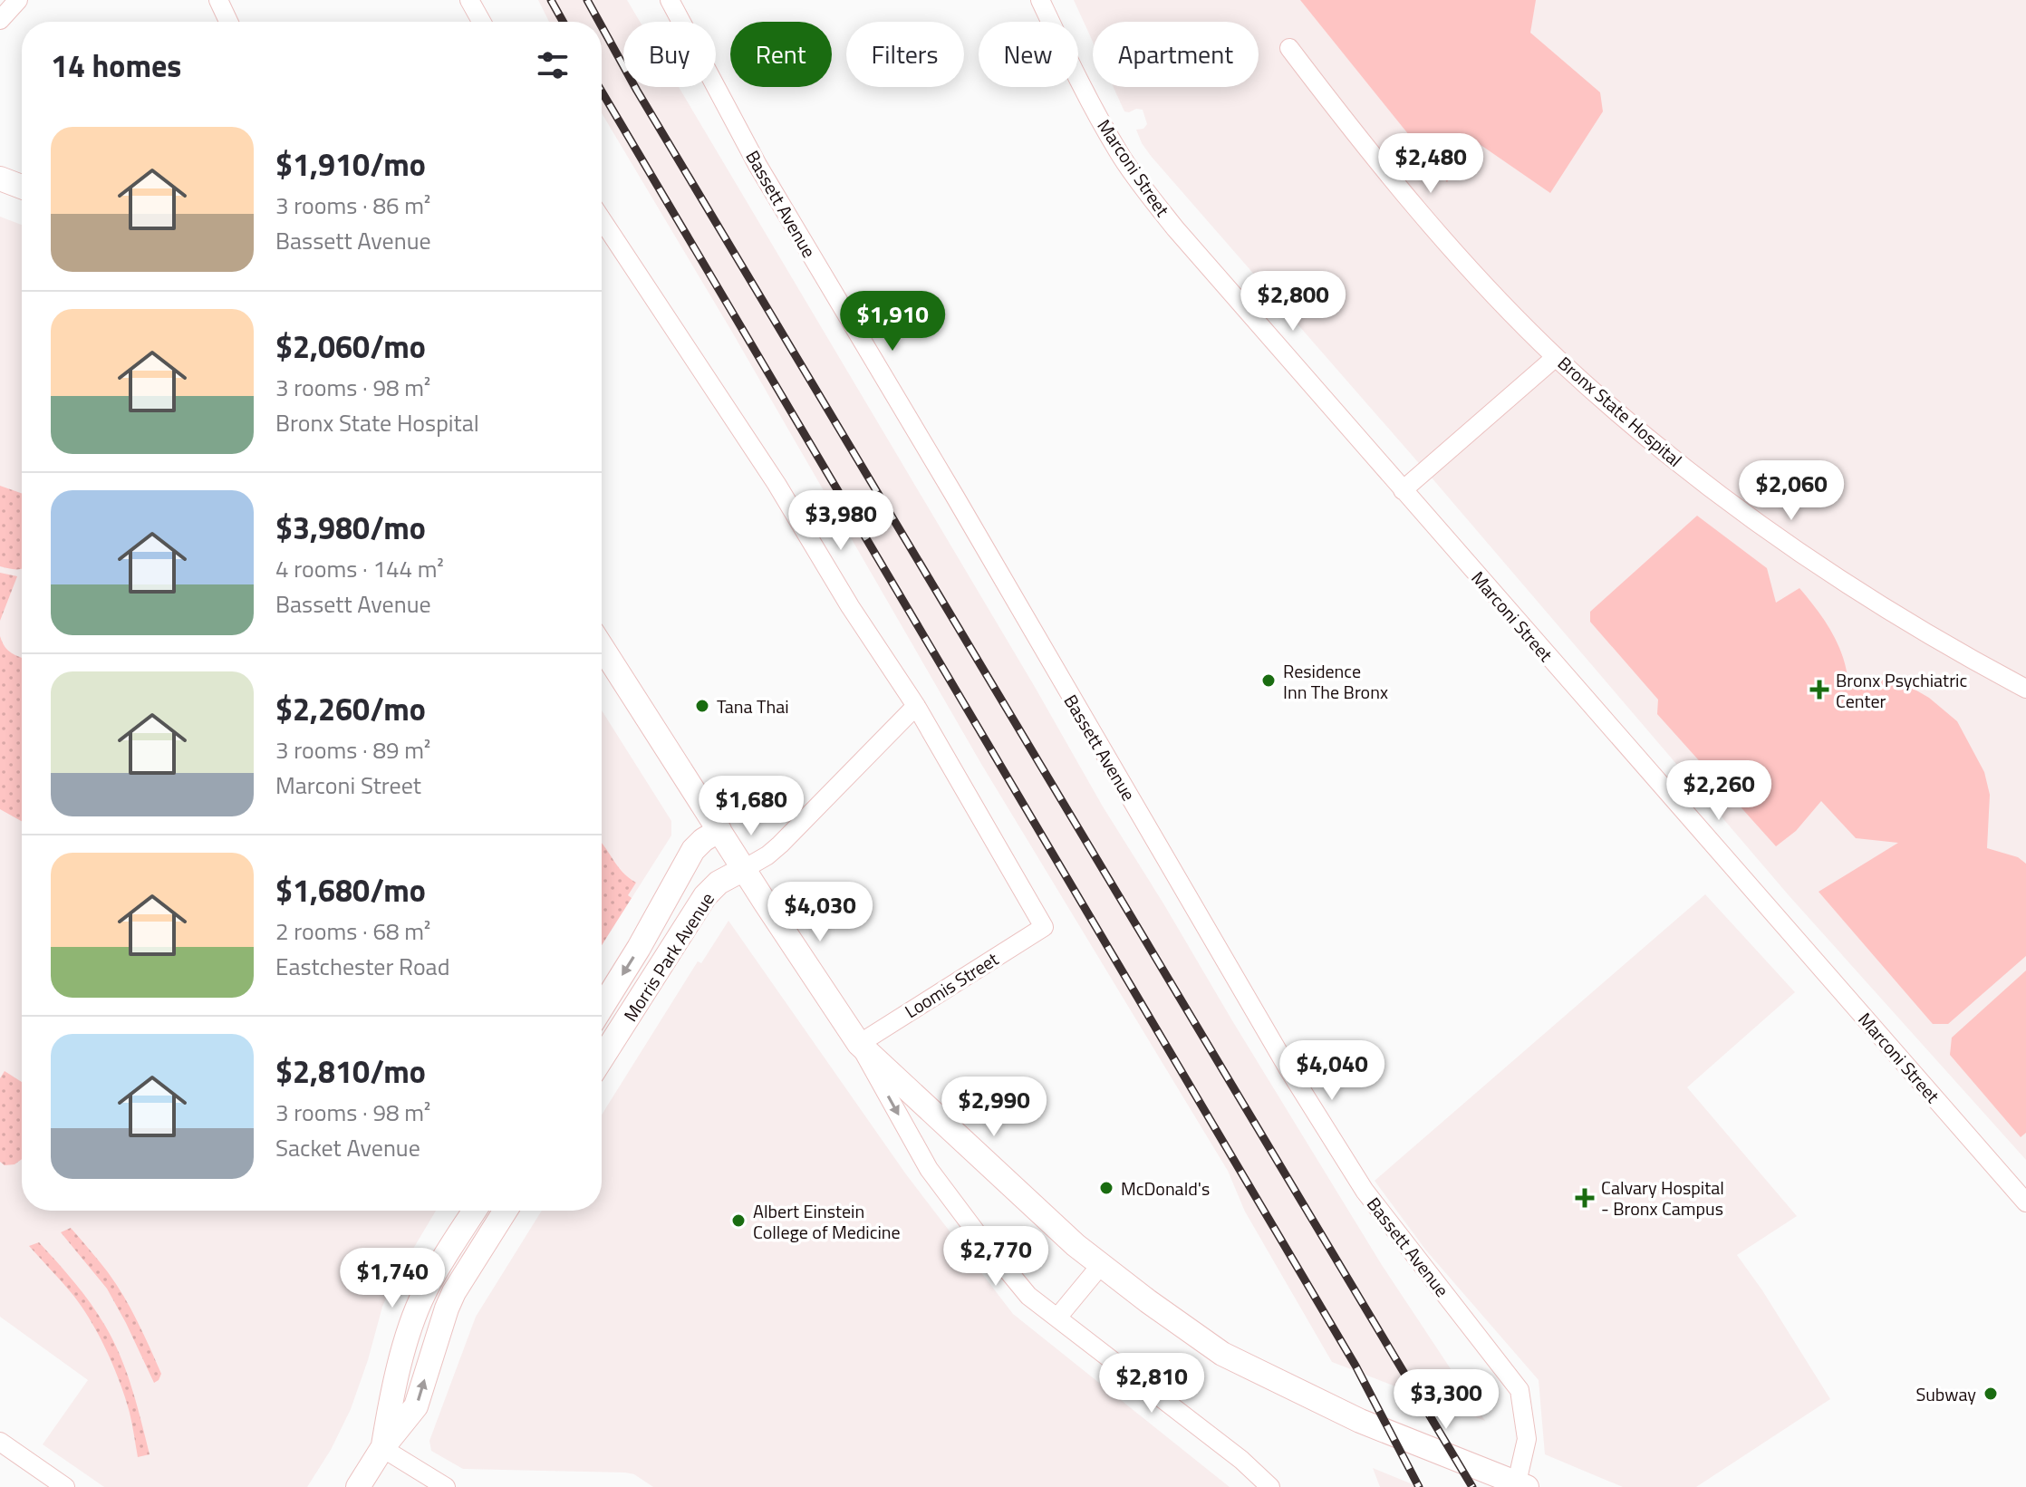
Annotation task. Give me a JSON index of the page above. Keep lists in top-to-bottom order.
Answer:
{
  "streets": {
    "main road": ["Morris Park Avenue"],
    "street": [
      "Marconi Street",
      "Bassett Avenue",
      "Bronx State Hospital",
      "Loomis Street"
    ]
  },
  "crossings": [
    ["Morris Park Avenue", "Loomis Street"]
  ],
  "places": {
    "other": [
      "Residence Inn The Bronx",
      "Tana Thai",
      "McDonald's",
      "Albert Einstein College of Medicine",
      "Subway"
    ],
    "health": ["Bronx Psychiatric Center", "Calvary Hospital - Bronx Campus"]
  },
  "page": {
    "chip": [
      "Buy",
      "Rent",
      "Filters",
      "New",
      "Apartment"
    ],
    "heading": "14 homes",
    "list": [
      {
        "name": "$1,910/mo",
        "note": "3 rooms · 86 m² · Bassett Avenue"
      },
      {
        "name": "$2,060/mo",
        "note": "3 rooms · 98 m² · Bronx State Hospital"
      },
      {
        "name": "$3,980/mo",
        "note": "4 rooms · 144 m² · Bassett Avenue"
      },
      {
        "name": "$2,260/mo",
        "note": "3 rooms · 89 m² · Marconi Street"
      },
      {
        "name": "$1,680/mo",
        "note": "2 rooms · 68 m² · Eastchester Road"
      },
      {
        "name": "$2,810/mo",
        "note": "3 rooms · 98 m² · Sacket Avenue"
      }
    ],
    "price": [
      "$2,480",
      "$2,800",
      "$1,910",
      "$2,060",
      "$3,980",
      "$2,260",
      "$1,680",
      "$4,030",
      "$4,040",
      "$2,990",
      "$2,770",
      "$1,740",
      "$2,810",
      "$3,300"
    ]
  }
}
